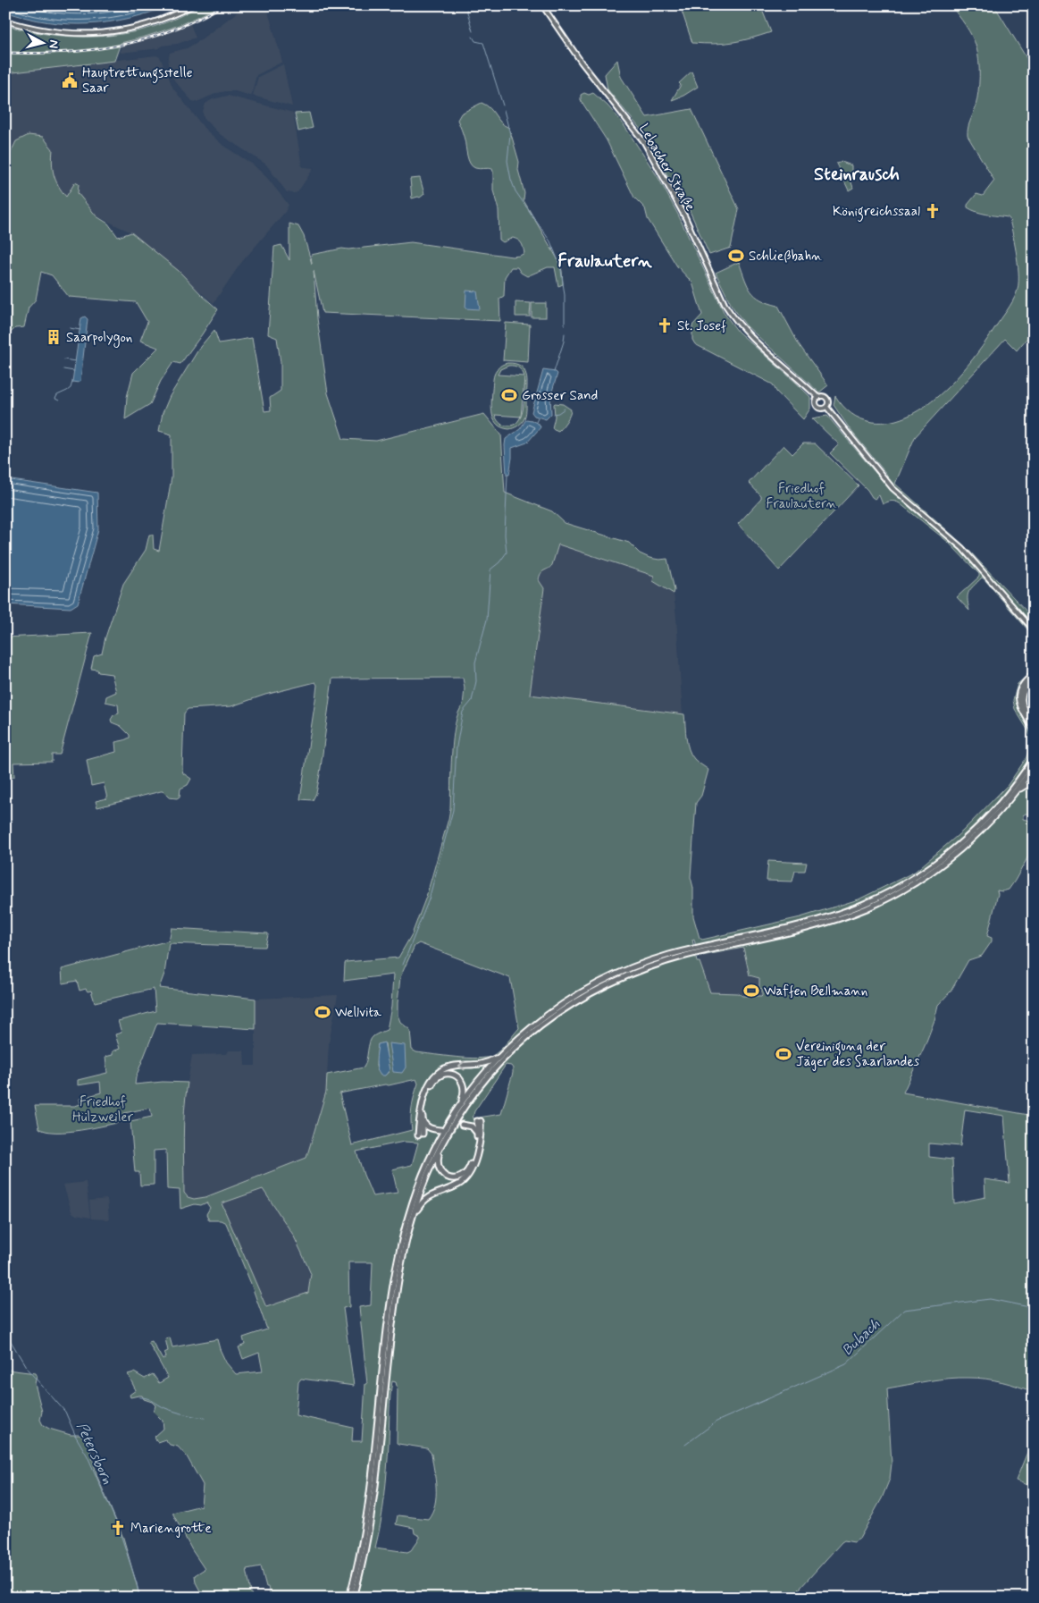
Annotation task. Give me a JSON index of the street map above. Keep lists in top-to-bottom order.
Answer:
{
  "streets": {
    "main road": ["Lebacher Straße"]
  },
  "districts": ["Steinrausch", "Fraulautern"],
  "water": ["Bubach", "Petersborn"],
  "parks": ["Friedhof Fraulautern", "Friedhof Hülzweiler"],
  "places": {
    "public building": ["Hauptrettungsstelle Saar"],
    "church": ["Königreichssaal", "St. Josef", "Mariengrotte"],
    "sports": [
      "Schließbahn",
      "Grosser Sand",
      "Waffen Bellmann",
      "Wellvita",
      "Vereinigung der Jäger des Saarlandes"
    ],
    "building": ["Saarpolygon"]
  },
  "north": "right"
}
